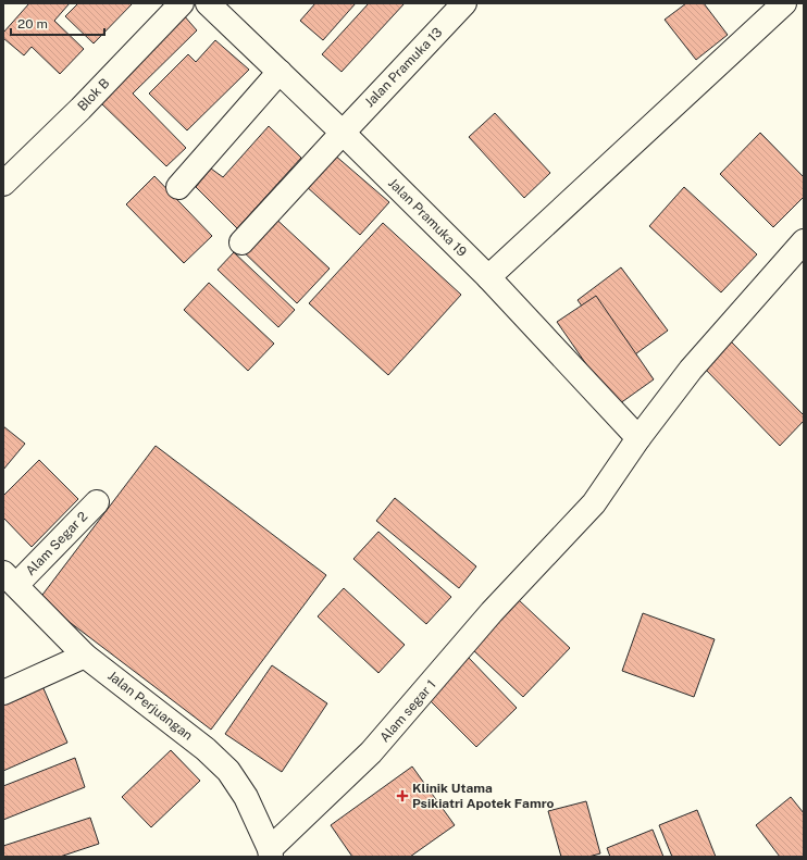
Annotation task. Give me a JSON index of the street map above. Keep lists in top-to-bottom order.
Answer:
{
  "streets": {
    "street": [
      "Jalan Pramuka 13",
      "Blok B",
      "Jalan Pramuka 19",
      "Alam Segar 2",
      "Jalan Perjuangan",
      "Alam segar 1"
    ]
  },
  "crossings": [
    ["Jalan Pramuka 13", "Jalan Pramuka 19"],
    ["Jalan Pramuka 19", "Alam segar 1"],
    ["Alam Segar 2", "Jalan Perjuangan"],
    ["Jalan Perjuangan", "Alam segar 1"]
  ],
  "places": {
    "health": ["Klinik Utama Psikiatri Apotek Famro"]
  },
  "scale_bar": "20 m"
}
